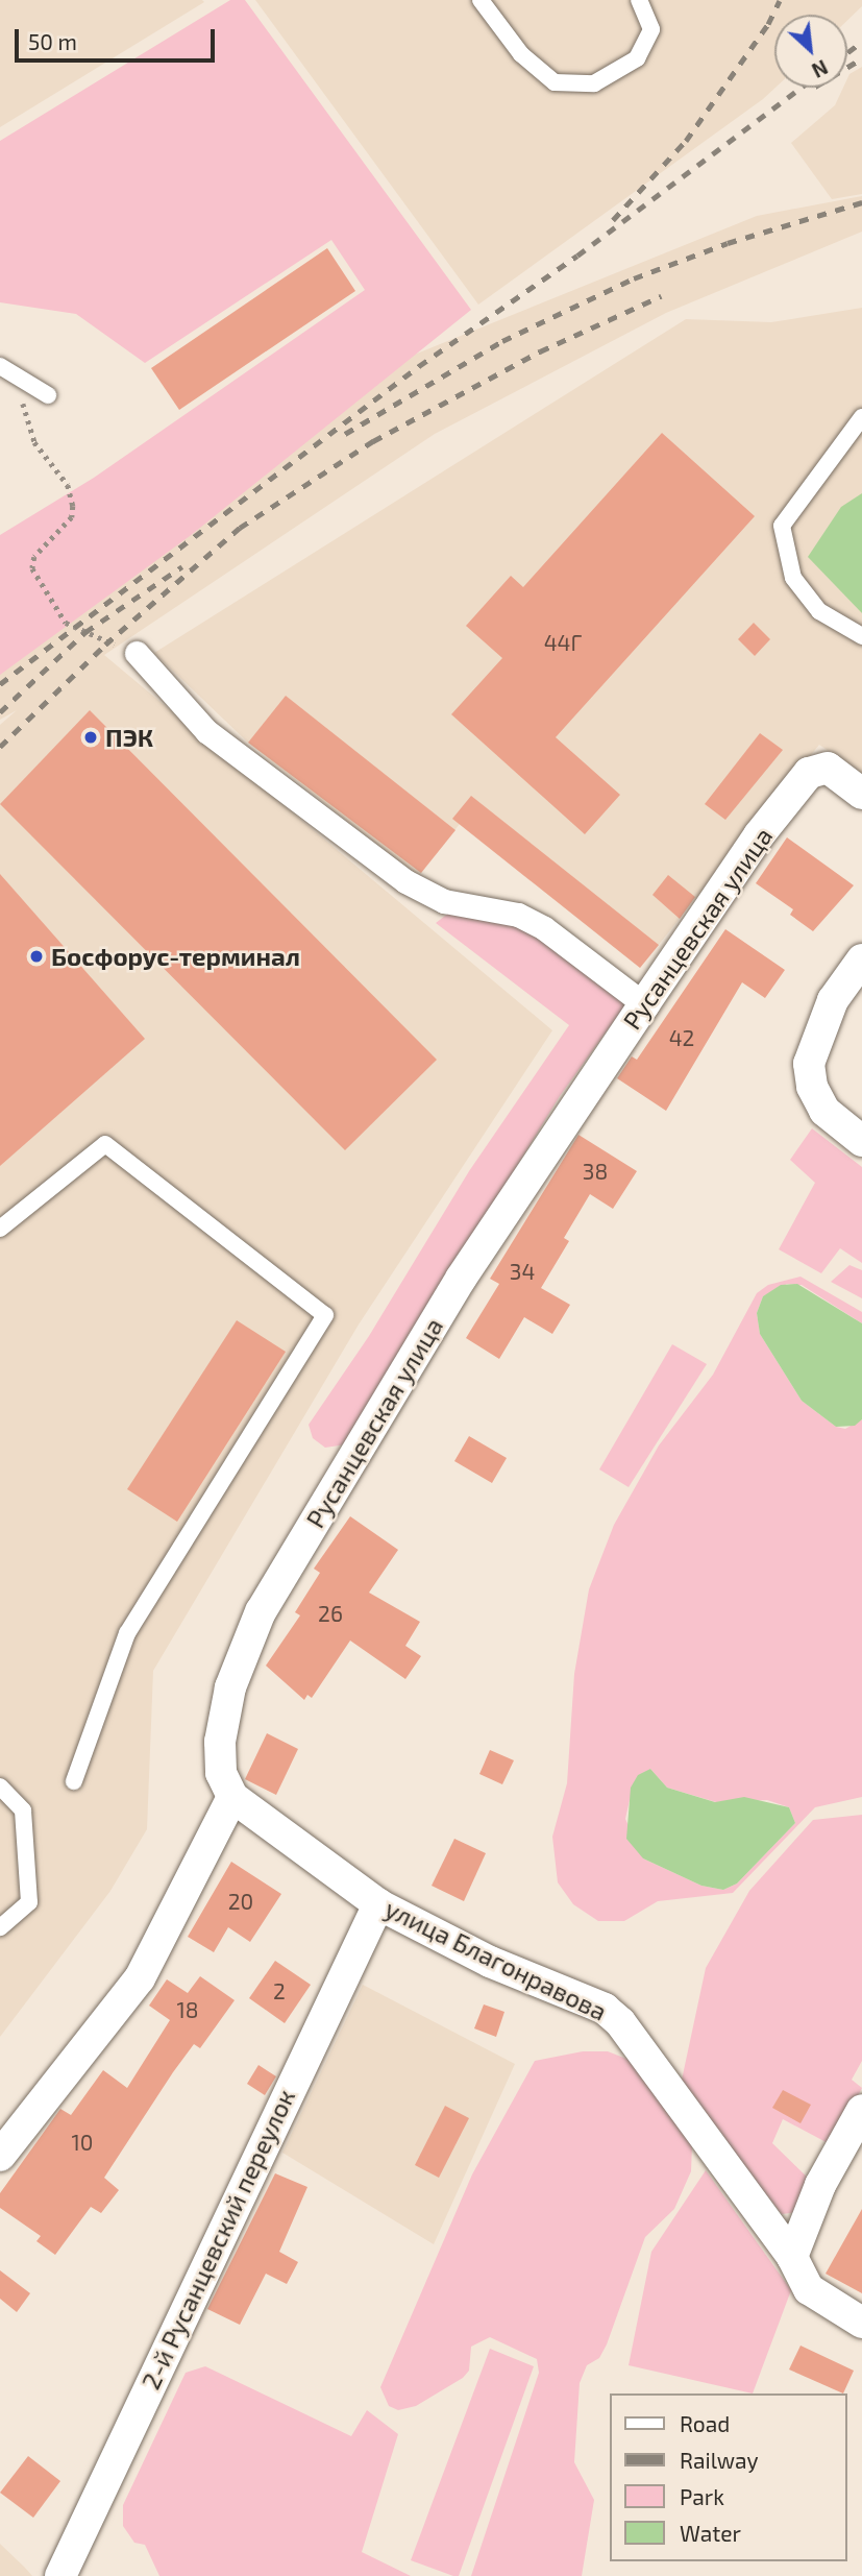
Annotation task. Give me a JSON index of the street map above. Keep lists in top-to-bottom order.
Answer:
{
  "streets": {
    "street": ["Русанцевская улица", "улица Благонравова", "2-й Русанцевский переулок"]
  },
  "crossings": [
    ["Русанцевская улица", "улица Благонравова"],
    ["улица Благонравова", "2-й Русанцевский переулок"]
  ],
  "places": ["ПЭК", "Босфорус-терминал"],
  "house_numbers": [
    "44Г",
    "42",
    "38",
    "34",
    "26",
    "20",
    "2",
    "18",
    "10"
  ],
  "legend": [
    "Road",
    "Railway",
    "Park",
    "Water"
  ],
  "scale_bar": "50 m",
  "north": "bottom right"
}
